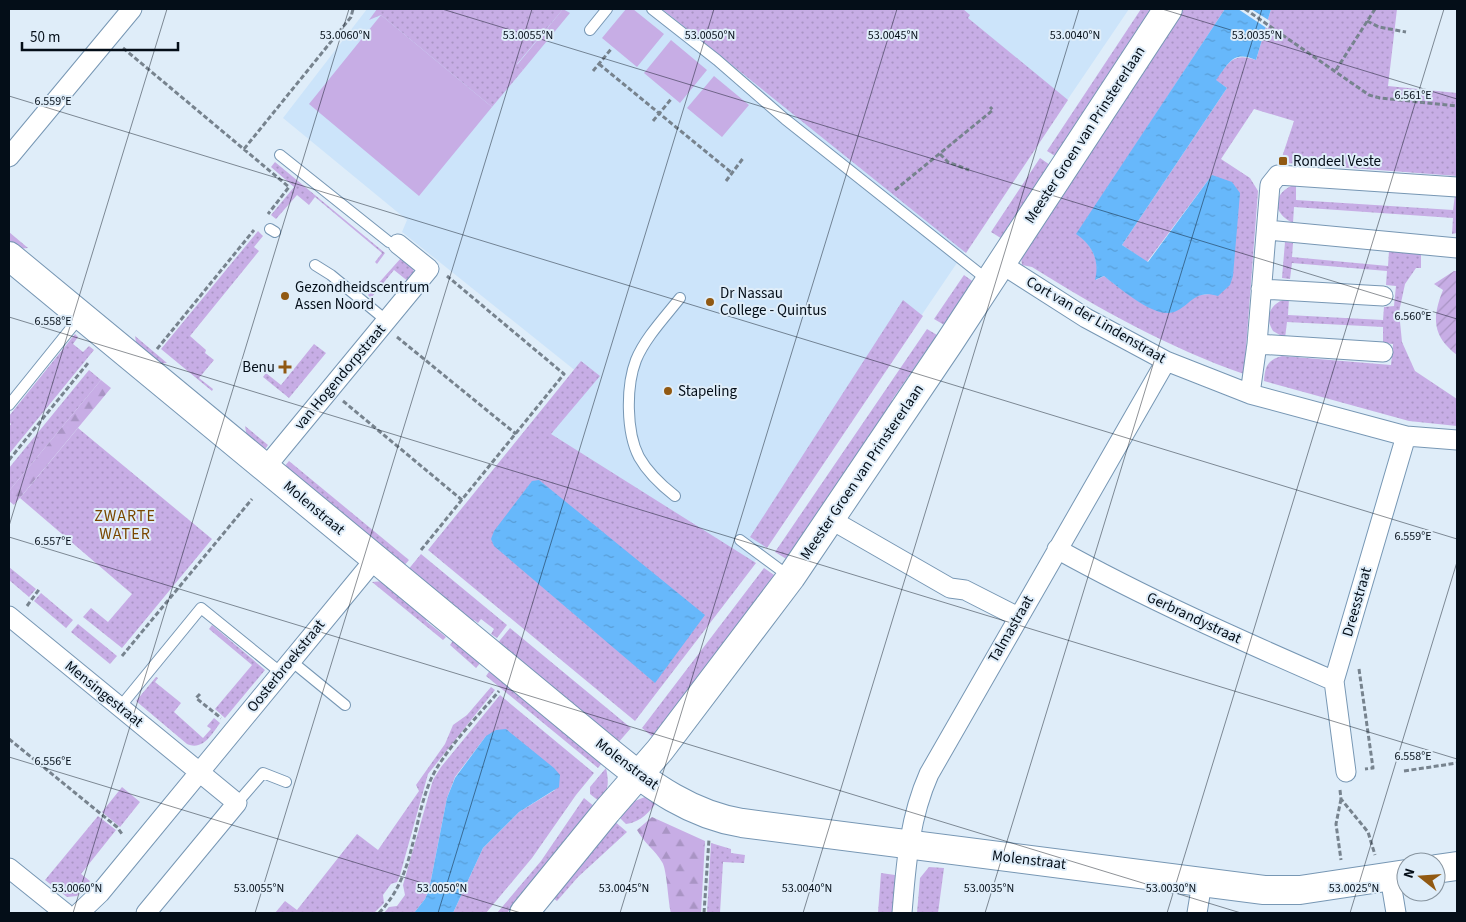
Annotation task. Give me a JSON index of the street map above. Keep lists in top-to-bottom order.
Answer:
{
  "streets": {
    "street": [
      "Meester Groen van Prinstererlaan",
      "Cort van der Lindenstraat",
      "van Hogendorpstraat",
      "Molenstraat",
      "Dreesstraat",
      "Gerbrandystraat",
      "Talmastraat",
      "Oosterbroekstraat",
      "Mensingestraat"
    ]
  },
  "crossings": [
    ["Meester Groen van Prinstererlaan", "Cort van der Lindenstraat"],
    ["Meester Groen van Prinstererlaan", "Molenstraat"],
    ["Cort van der Lindenstraat", "Dreesstraat"],
    ["Cort van der Lindenstraat", "Talmastraat"],
    ["van Hogendorpstraat", "Molenstraat"],
    ["Molenstraat", "Talmastraat"],
    ["Molenstraat", "Oosterbroekstraat"],
    ["Dreesstraat", "Gerbrandystraat"],
    ["Gerbrandystraat", "Talmastraat"],
    ["Oosterbroekstraat", "Mensingestraat"]
  ],
  "districts": ["ZWARTE WATER"],
  "places": {
    "transit": ["Rondeel Veste"],
    "other": ["Gezondheidscentrum Assen Noord", "Dr Nassau College - Quintus", "Stapeling"],
    "health": ["Benu"]
  },
  "scale_bar": "50 m",
  "north": "left",
  "coordinates": [
    "53.0060°N",
    "53.0055°N",
    "53.0050°N",
    "53.0045°N",
    "53.0040°N",
    "53.0035°N",
    "6.561°E",
    "6.559°E",
    "6.560°E",
    "6.558°E",
    "6.557°E",
    "6.556°E",
    "53.0030°N",
    "53.0025°N"
  ]
}
